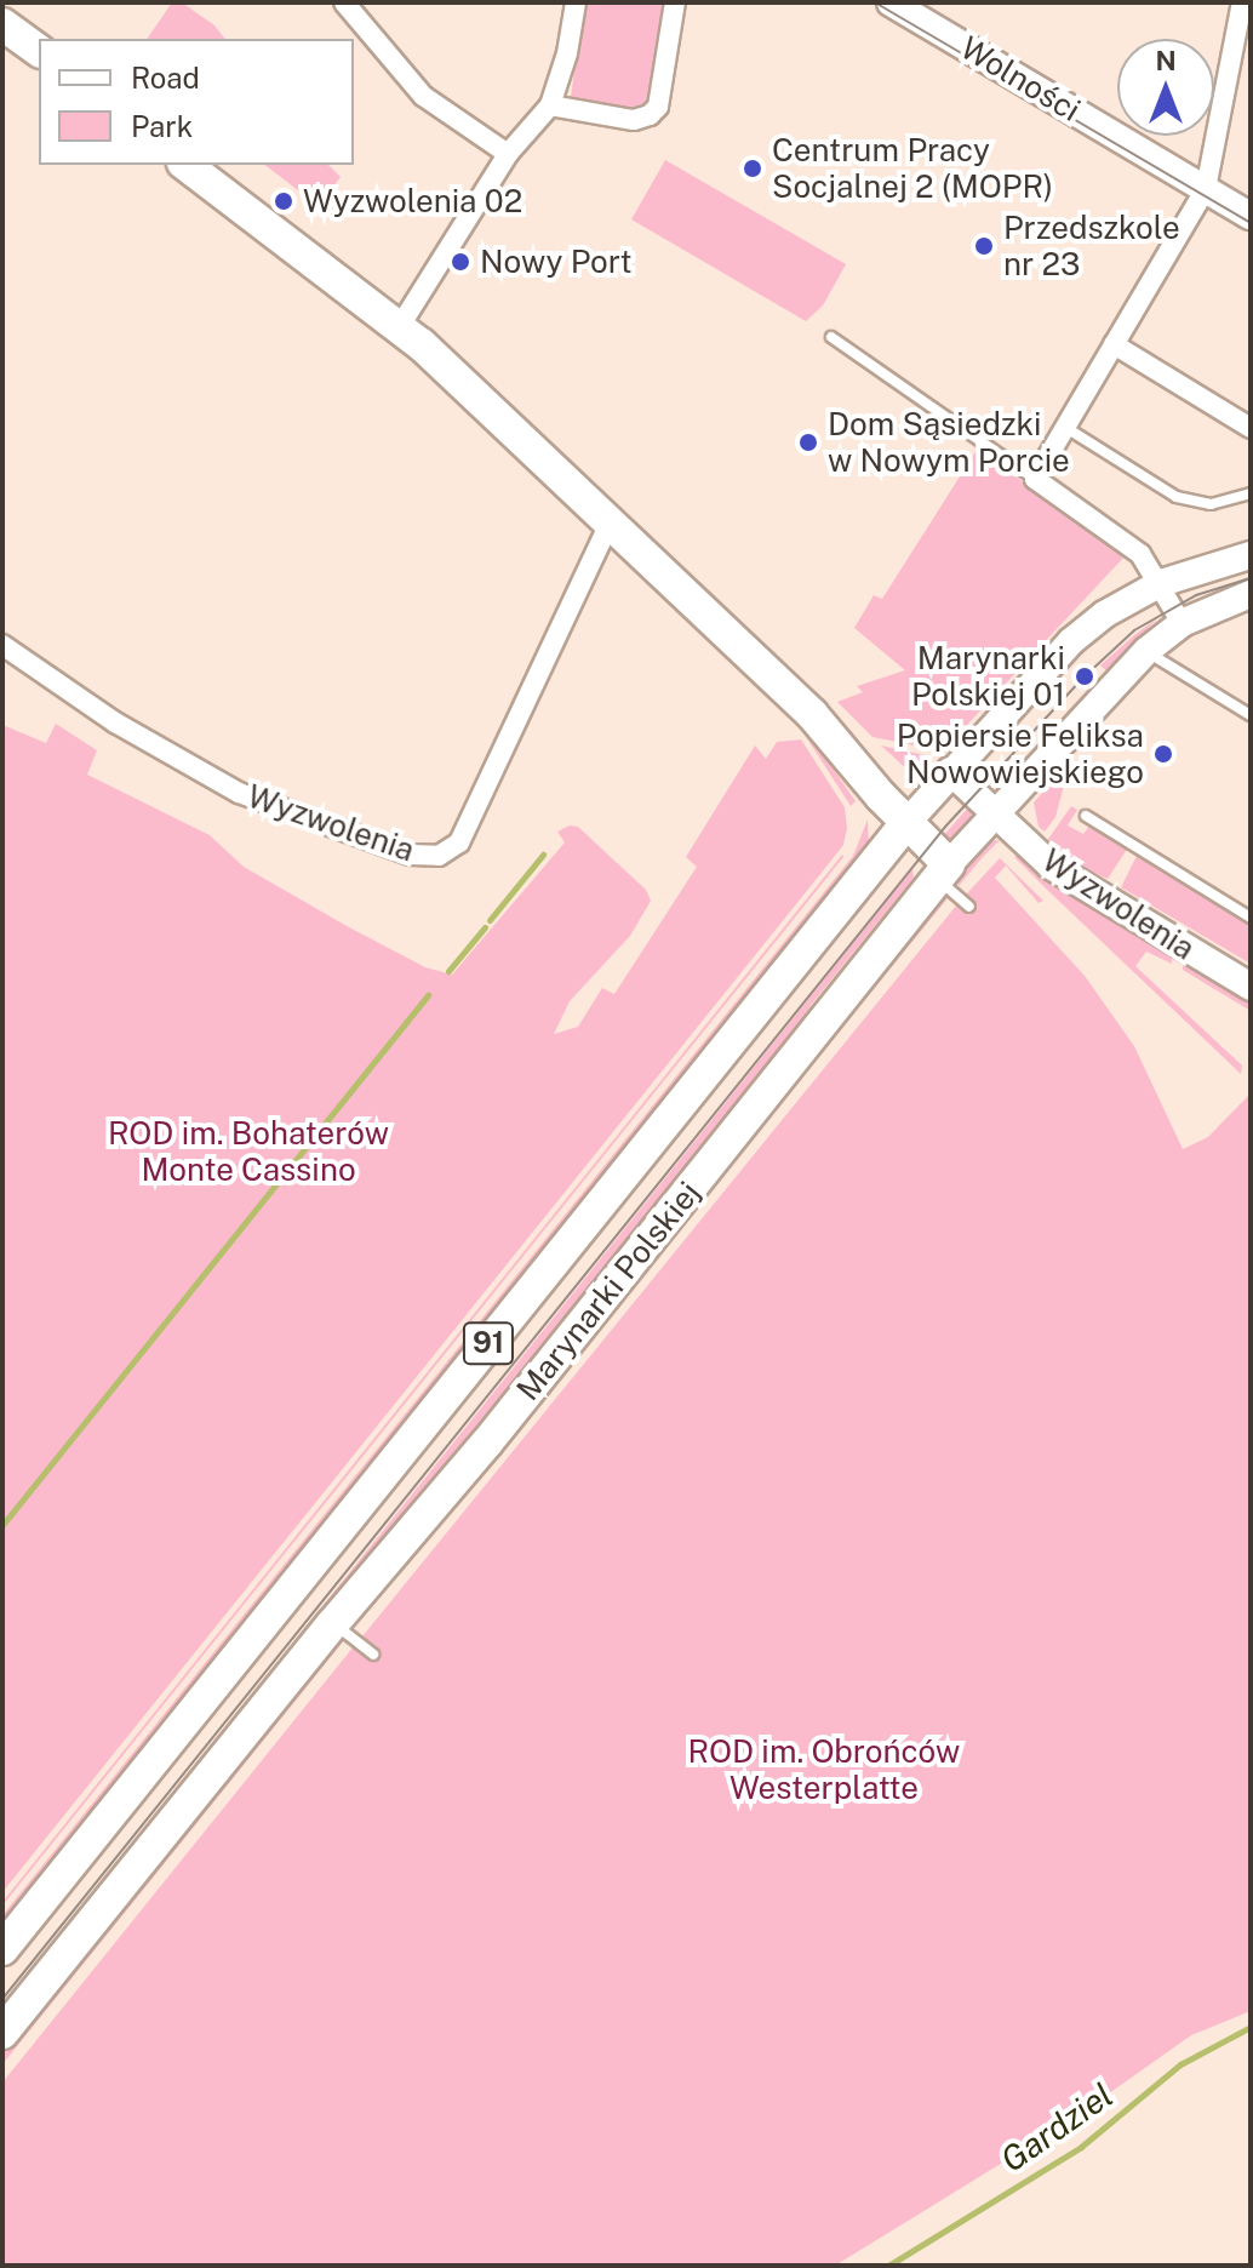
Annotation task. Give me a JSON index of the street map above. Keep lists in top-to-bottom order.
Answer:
{
  "streets": {
    "main road": ["Marynarki Polskiej", "91"],
    "street": ["Wolności", "Wyzwolenia"]
  },
  "crossings": [
    ["Wyzwolenia", "Marynarki Polskiej"]
  ],
  "water": ["Gardziel"],
  "parks": ["ROD im. Bohaterów Monte Cassino", "ROD im. Obrońców Westerplatte"],
  "places": [
    "Centrum Pracy Socjalnej 2 (MOPR)",
    "Wyzwolenia 02",
    "Przedszkole nr 23",
    "Nowy Port",
    "Dom Sąsiedzki w Nowym Porcie",
    "Marynarki Polskiej 01",
    "Popiersie Feliksa Nowowiejskiego"
  ],
  "legend": ["Road", "Park"],
  "north": "top"
}
